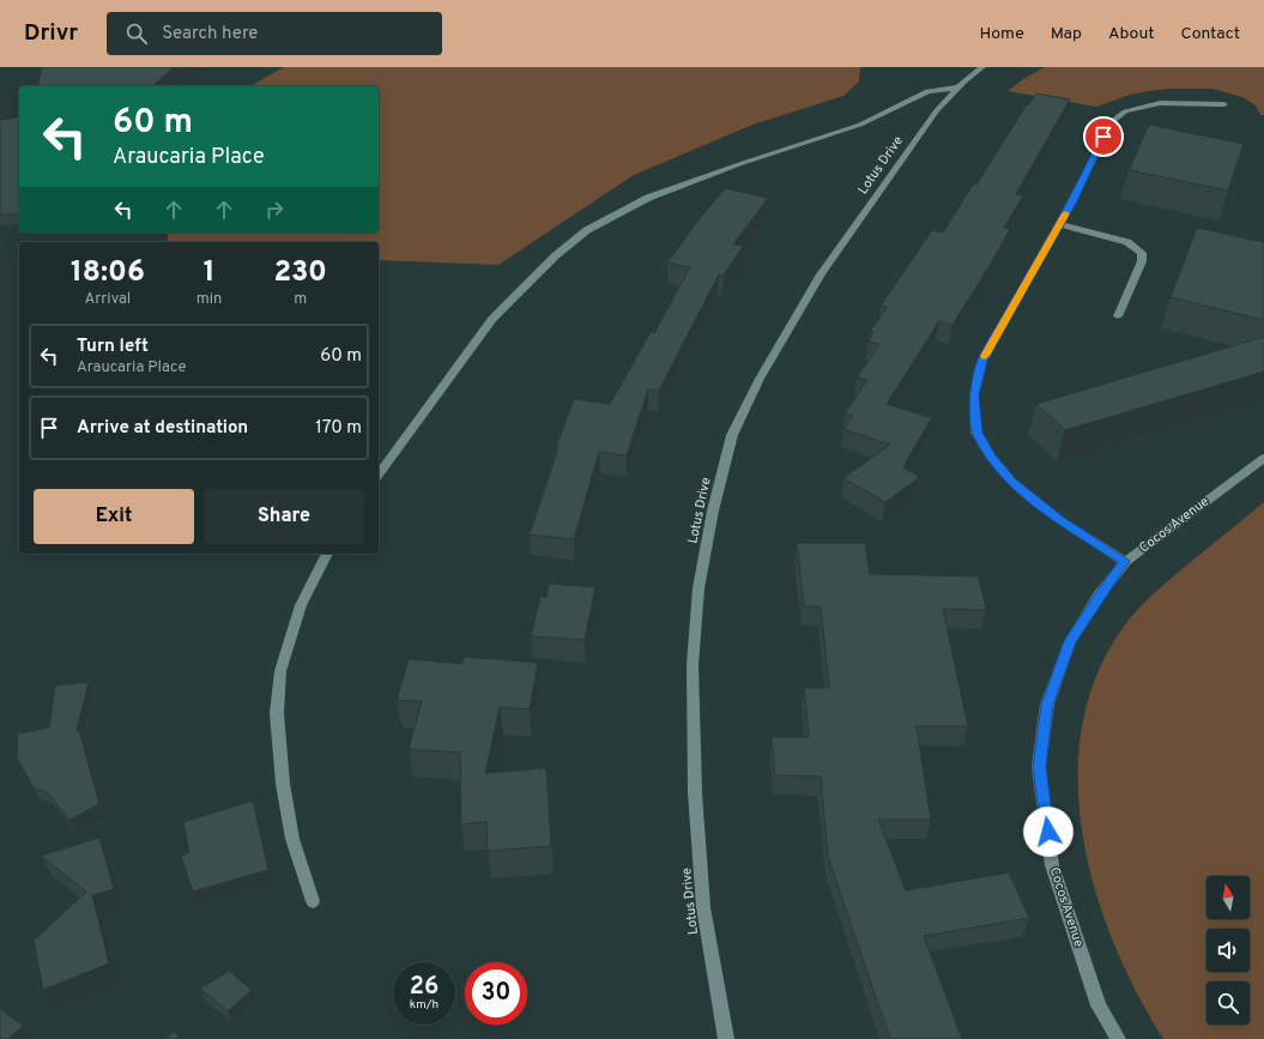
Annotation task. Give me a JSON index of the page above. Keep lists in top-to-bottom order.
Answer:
{
  "streets": {
    "street": ["Lotus Drive", "Cocos Avenue"]
  },
  "north": "top",
  "page": {
    "header": "Drivr",
    "search": "Search here",
    "nav": [
      "Home",
      "Map",
      "About",
      "Contact"
    ],
    "turn": ["60 m", "Araucaria Place"],
    "eta": [
      "18:06",
      "Arrival",
      "1",
      "min",
      "230",
      "m"
    ],
    "list": [
      {
        "name": "Turn left",
        "note": "Araucaria Place",
        "value": "60 m"
      },
      {
        "name": "Arrive at destination",
        "value": "170 m"
      }
    ],
    "buttons": ["Exit", "Share"],
    "speed": "26 km/h",
    "limit": "30"
  }
}
